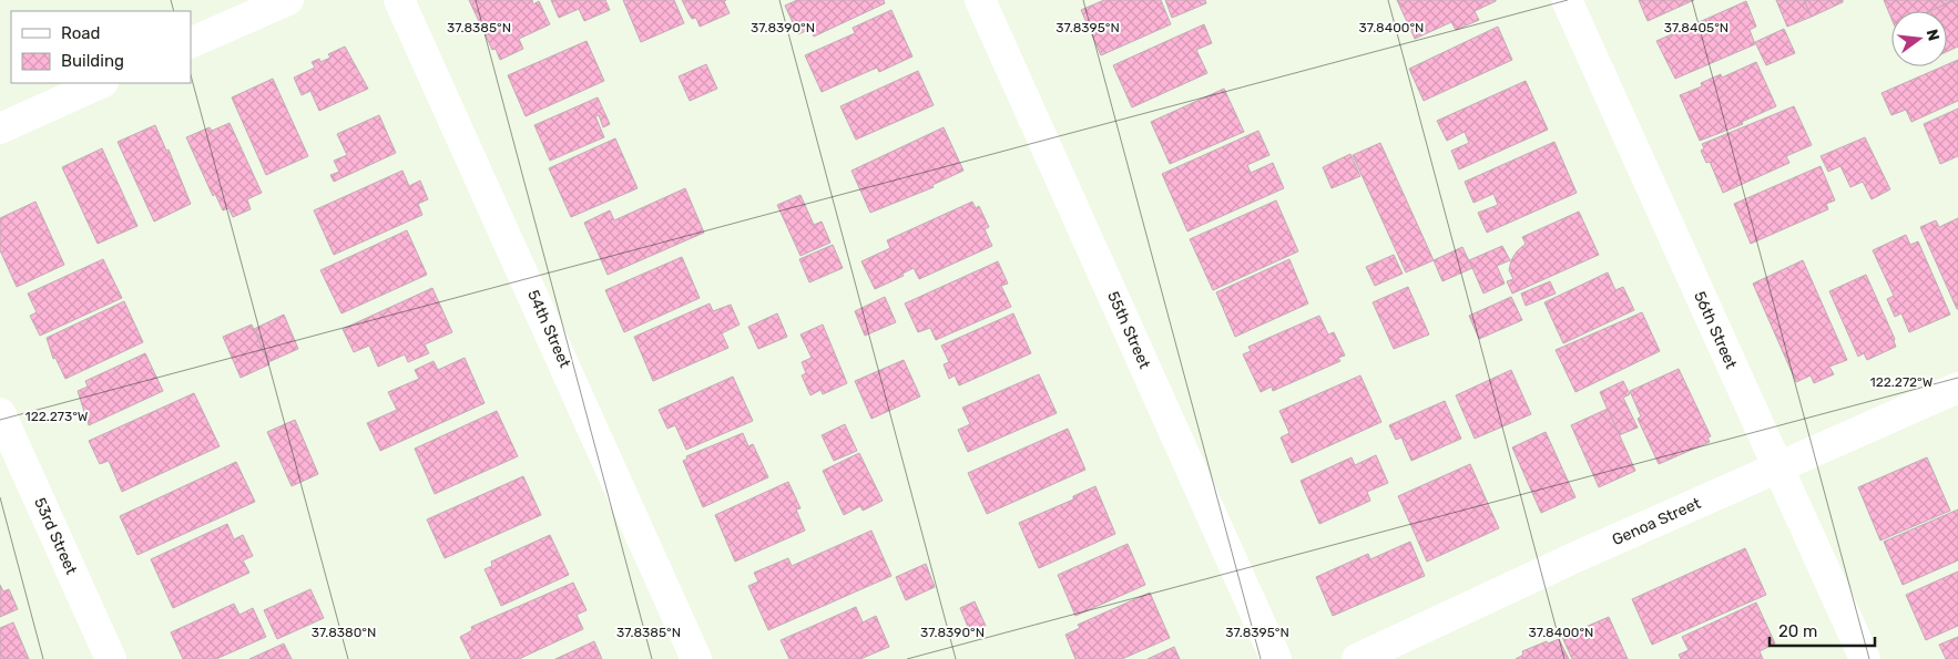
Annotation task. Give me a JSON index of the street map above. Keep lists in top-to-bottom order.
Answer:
{
  "streets": {
    "street": [
      "54th Street",
      "55th Street",
      "56th Street",
      "Genoa Street",
      "53rd Street"
    ]
  },
  "crossings": [
    ["56th Street", "Genoa Street"]
  ],
  "legend": ["Road", "Building"],
  "scale_bar": "20 m",
  "north": "right",
  "coordinates": [
    "37.8385°N",
    "37.8390°N",
    "37.8395°N",
    "37.8400°N",
    "37.8405°N",
    "122.272°W",
    "122.273°W",
    "37.8380°N"
  ]
}
